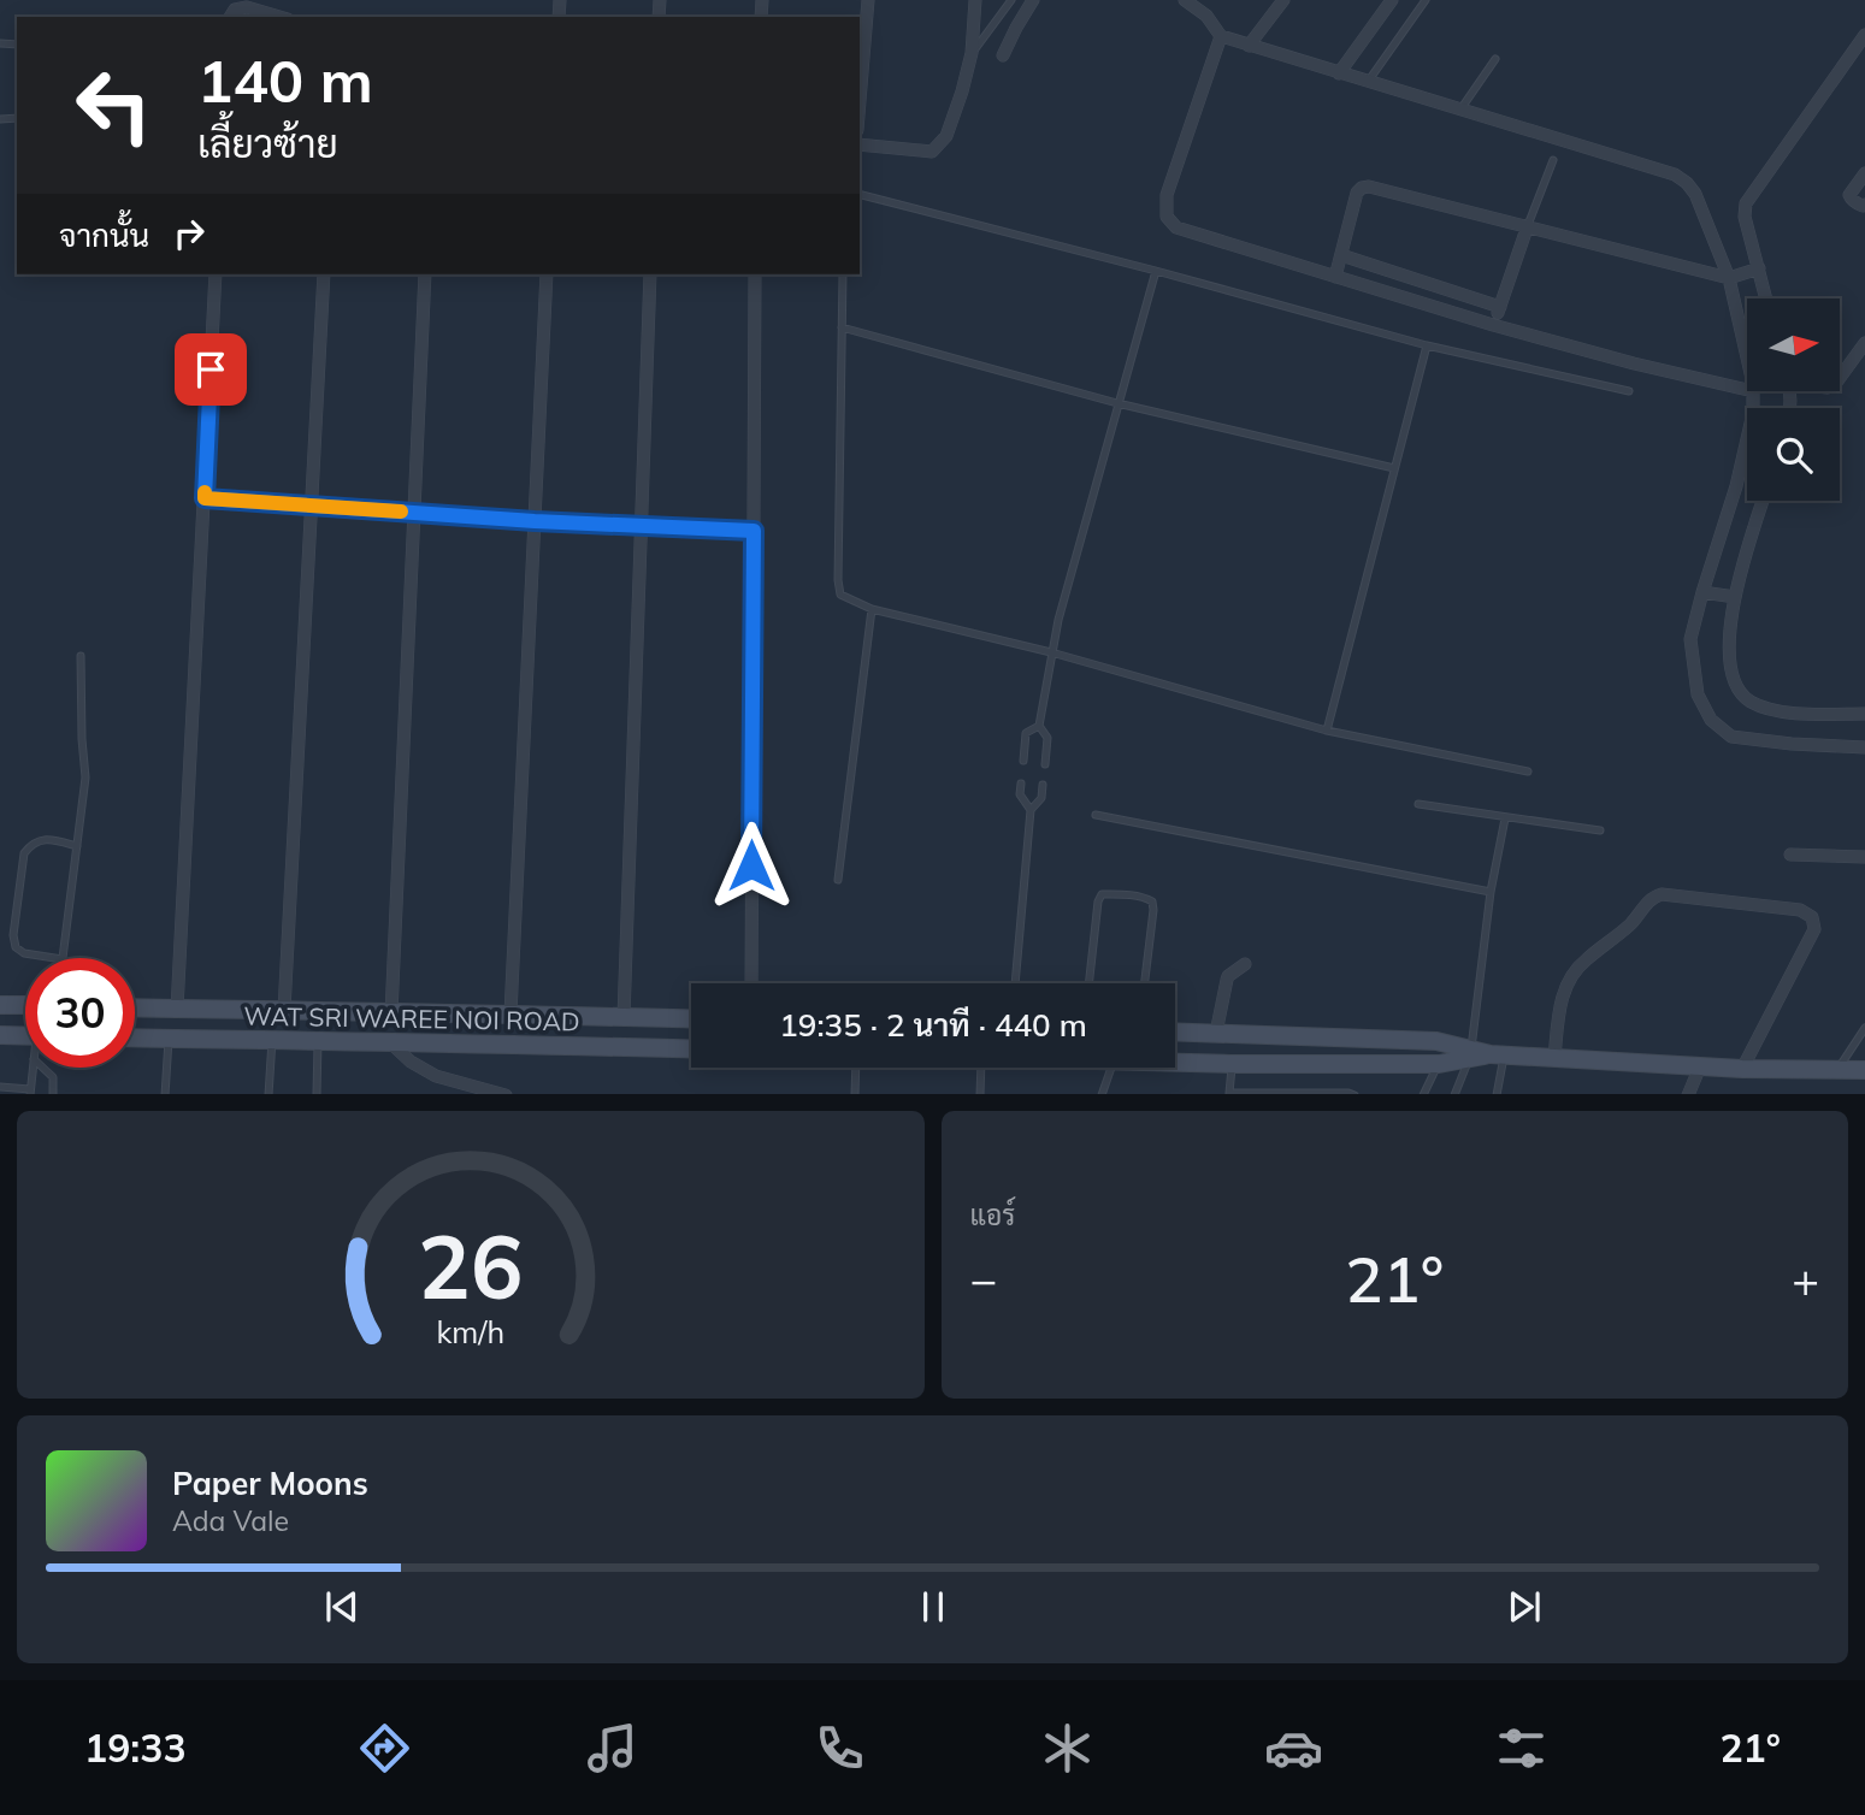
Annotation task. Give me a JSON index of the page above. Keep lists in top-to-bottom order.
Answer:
{
  "streets": {
    "main road": ["WAT SRI WAREE NOI ROAD"]
  },
  "north": "right",
  "page": {
    "turn": ["140 m", "เลี้ยวซ้าย"],
    "then": "จากนั้น",
    "limit": "30",
    "trip": "19:35 · 2 นาที · 440 m",
    "tile": "แอร์",
    "heat": ["−", "21°", "+"],
    "song": ["Paper Moons", "Ada Vale"],
    "tabs": ["19:33", "21°"],
    "gauge": ["26", "km/h"]
  }
}
